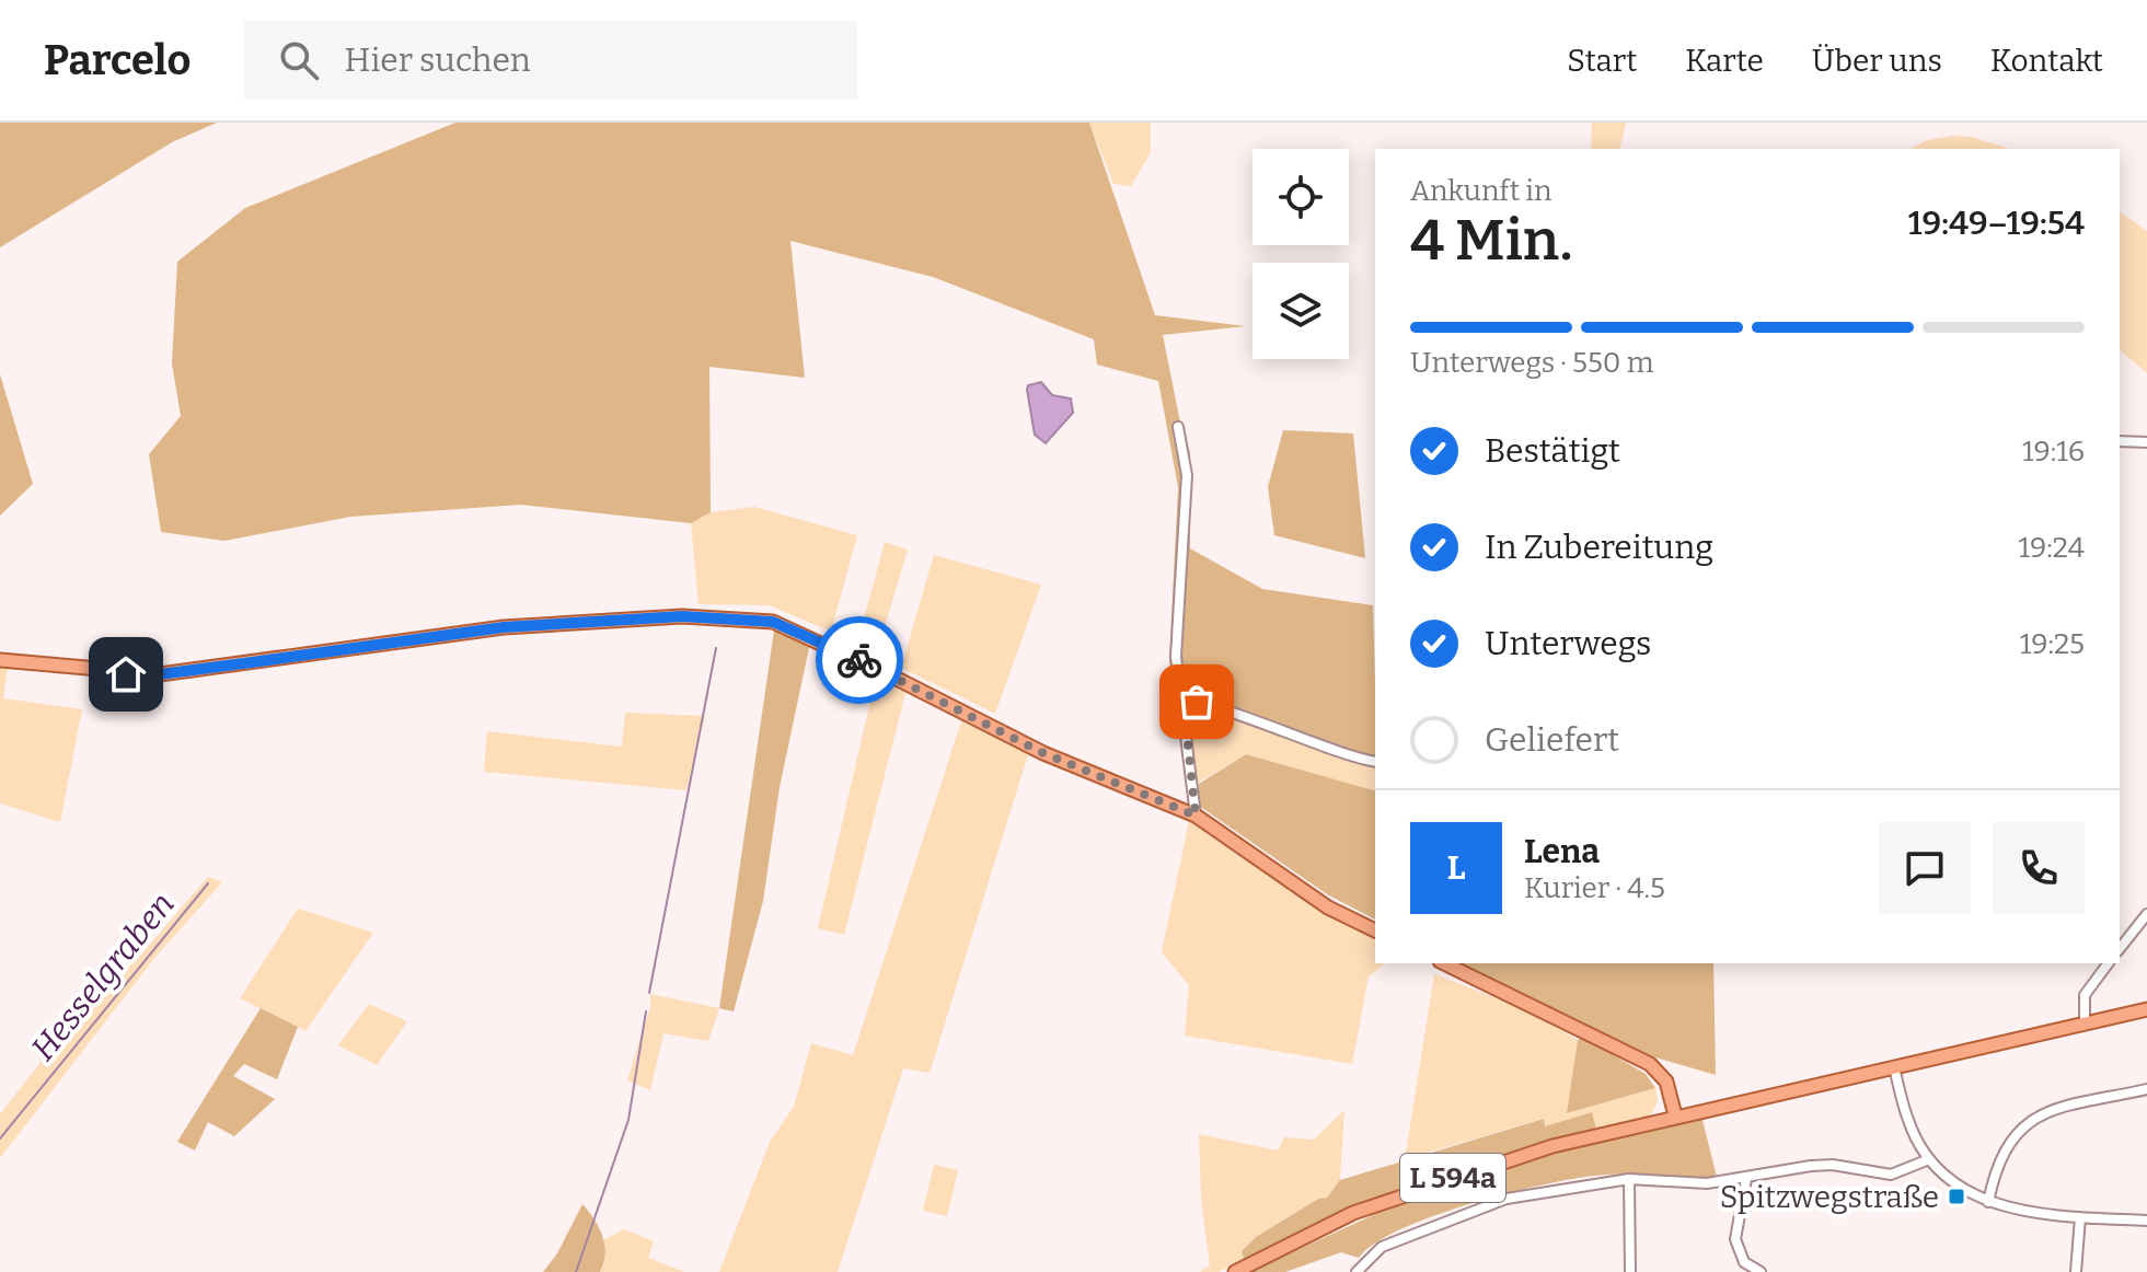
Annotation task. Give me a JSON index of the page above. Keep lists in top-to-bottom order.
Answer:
{
  "streets": {
    "main road": ["L 594a"]
  },
  "water": ["Hesselgraben"],
  "places": {
    "transit": ["Spitzwegstraße"]
  },
  "page": {
    "header": "Parcelo",
    "search": "Hier suchen",
    "nav": [
      "Start",
      "Karte",
      "Über uns",
      "Kontakt"
    ],
    "heading": ["4 Min.", "Ankunft in", "19:49–19:54"],
    "panel": ["Lena", "Kurier · 4.5"],
    "bar": "Unterwegs · 550 m",
    "list": [
      ["Bestätigt", "19:16"],
      ["In Zubereitung", "19:24"],
      ["Unterwegs", "19:25"],
      "Geliefert"
    ],
    "round": "L"
  }
}
